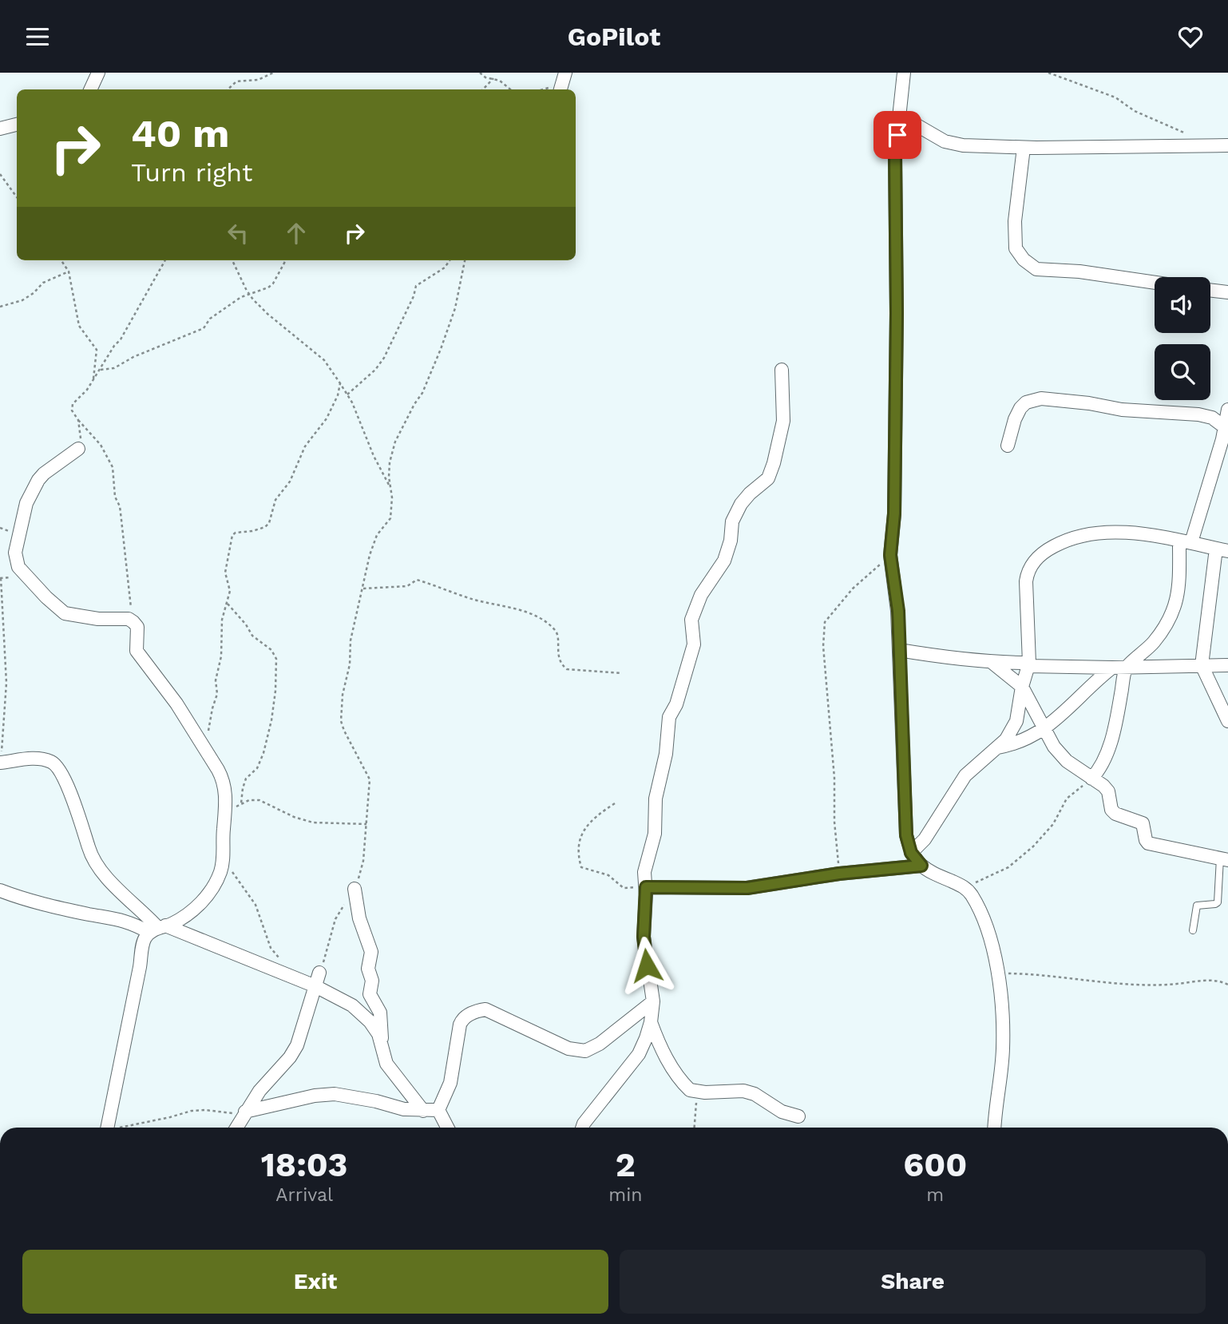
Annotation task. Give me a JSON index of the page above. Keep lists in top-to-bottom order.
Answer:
{
  "page": {
    "header": "GoPilot",
    "turn": ["40 m", "Turn right"],
    "eta": [
      "18:03",
      "Arrival",
      "2",
      "min",
      "600",
      "m"
    ],
    "buttons": ["Exit", "Share"]
  }
}
